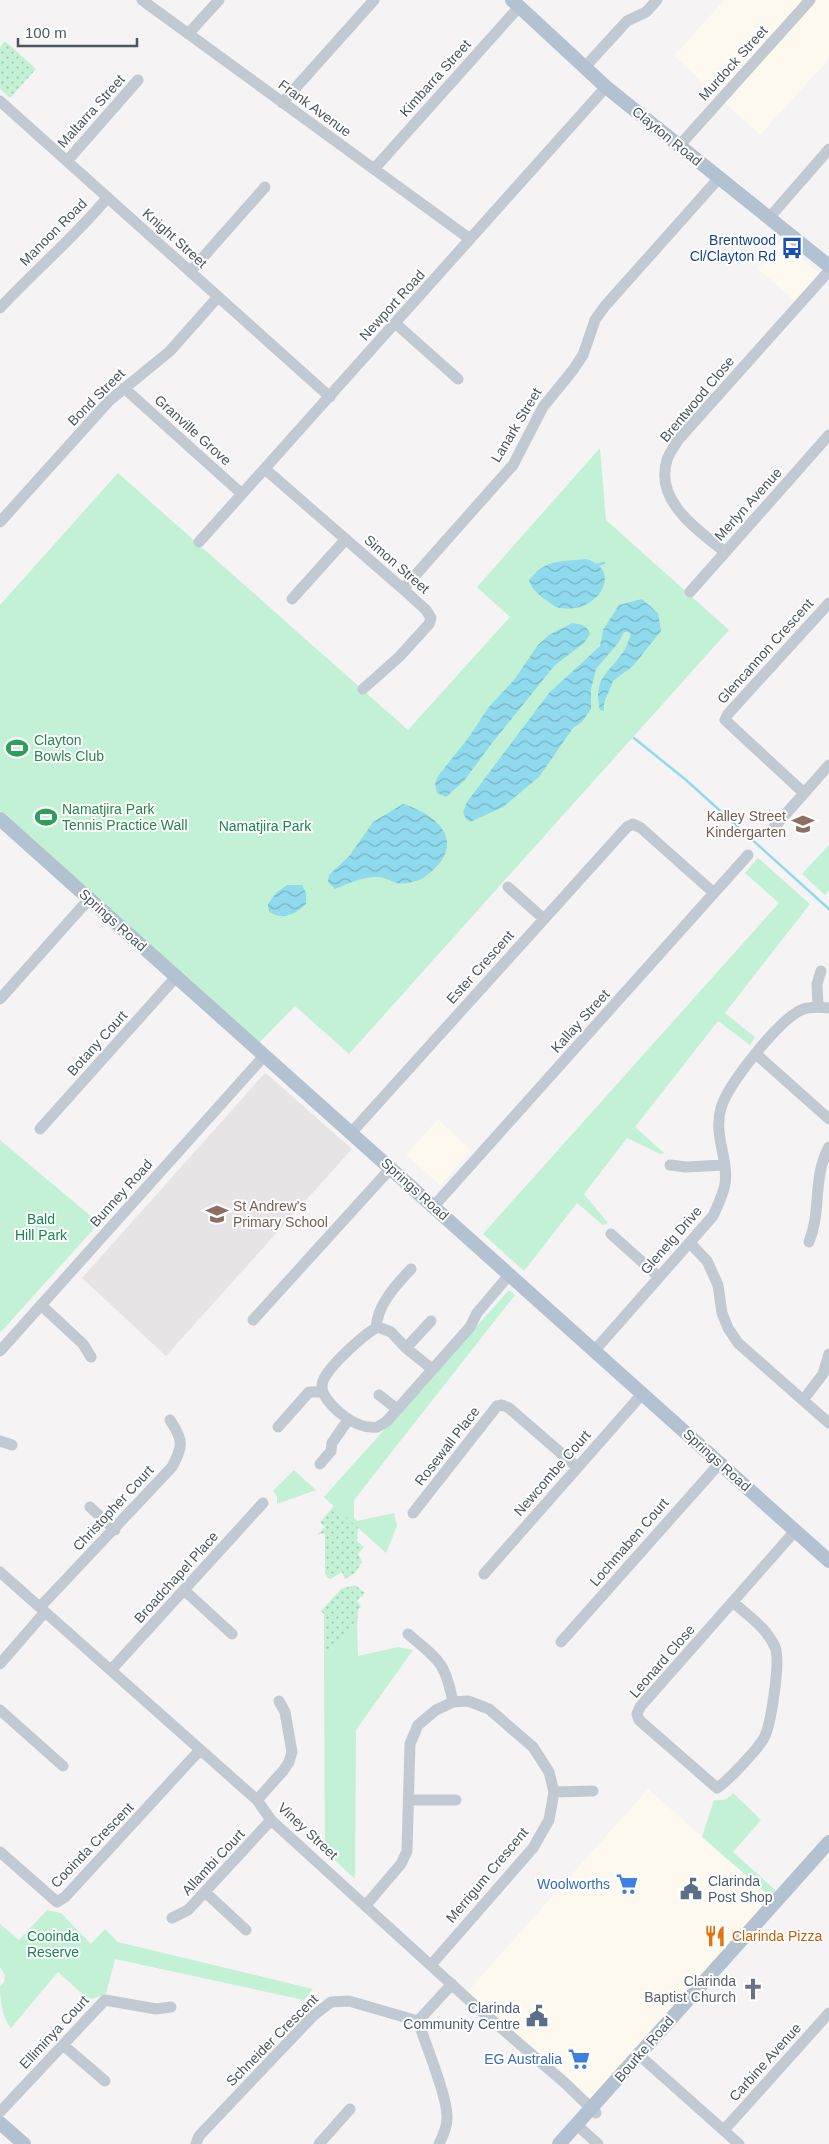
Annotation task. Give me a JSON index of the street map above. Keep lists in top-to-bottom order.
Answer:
{
  "streets": {
    "main road": ["Clayton Road", "Springs Road", "Bourke Road"],
    "street": [
      "Murdock Street",
      "Kimbarra Street",
      "Frank Avenue",
      "Maltarra Street",
      "Manoon Road",
      "Knight Street",
      "Newport Road",
      "Bond Street",
      "Brentwood Close",
      "Lanark Street",
      "Granville Grove",
      "Merlyn Avenue",
      "Simon Street",
      "Glencannon Crescent",
      "Ester Crescent",
      "Kallay Street",
      "Botany Court",
      "Bunney Road",
      "Glenelg Drive",
      "Rosewall Place",
      "Newcombe Court",
      "Christopher Court",
      "Lochmaben Court",
      "Broadchapel Place",
      "Leonard Close",
      "Viney Street",
      "Cooinda Crescent",
      "Allambi Court",
      "Merrigum Crescent",
      "Elliminya Court",
      "Schneider Crescent",
      "Carbine Avenue"
    ]
  },
  "crossings": [
    ["Murdock Street", "Clayton Road"],
    ["Kimbarra Street", "Frank Avenue"],
    ["Kimbarra Street", "Clayton Road"],
    ["Frank Avenue", "Newport Road"],
    ["Maltarra Street", "Knight Street"],
    ["Clayton Road", "Newport Road"],
    ["Clayton Road", "Lanark Street"],
    ["Manoon Road", "Knight Street"],
    ["Knight Street", "Newport Road"],
    ["Knight Street", "Bond Street"],
    ["Newport Road", "Granville Grove"],
    ["Newport Road", "Simon Street"],
    ["Bond Street", "Granville Grove"],
    ["Brentwood Close", "Merlyn Avenue"],
    ["Lanark Street", "Simon Street"],
    ["Springs Road", "Ester Crescent"],
    ["Springs Road", "Kallay Street"],
    ["Springs Road", "Botany Court"],
    ["Springs Road", "Bunney Road"],
    ["Springs Road", "Glenelg Drive"],
    ["Springs Road", "Newcombe Court"],
    ["Springs Road", "Lochmaben Court"],
    ["Springs Road", "Leonard Close"],
    ["Ester Crescent", "Kallay Street"],
    ["Rosewall Place", "Newcombe Court"],
    ["Christopher Court", "Viney Street"],
    ["Broadchapel Place", "Viney Street"],
    ["Viney Street", "Cooinda Crescent"],
    ["Viney Street", "Allambi Court"],
    ["Viney Street", "Merrigum Crescent"],
    ["Viney Street", "Bourke Road"]
  ],
  "parks": ["Namatjira Park", "Bald Hill Park", "Cooinda Reserve"],
  "places": {
    "bus stop": ["Brentwood Cl/Clayton Rd"],
    "sports": ["Clayton Bowls Club", "Namatjira Park Tennis Practice Wall"],
    "school or university": ["Kalley Street Kindergarten", "St Andrew's Primary School"],
    "supermarket": ["Woolworths", "EG Australia"],
    "public building": ["Clarinda Post Shop", "Clarinda Community Centre"],
    "restaurant": ["Clarinda Pizza"],
    "church": ["Clarinda Baptist Church"]
  },
  "scale_bar": "100 m"
}
